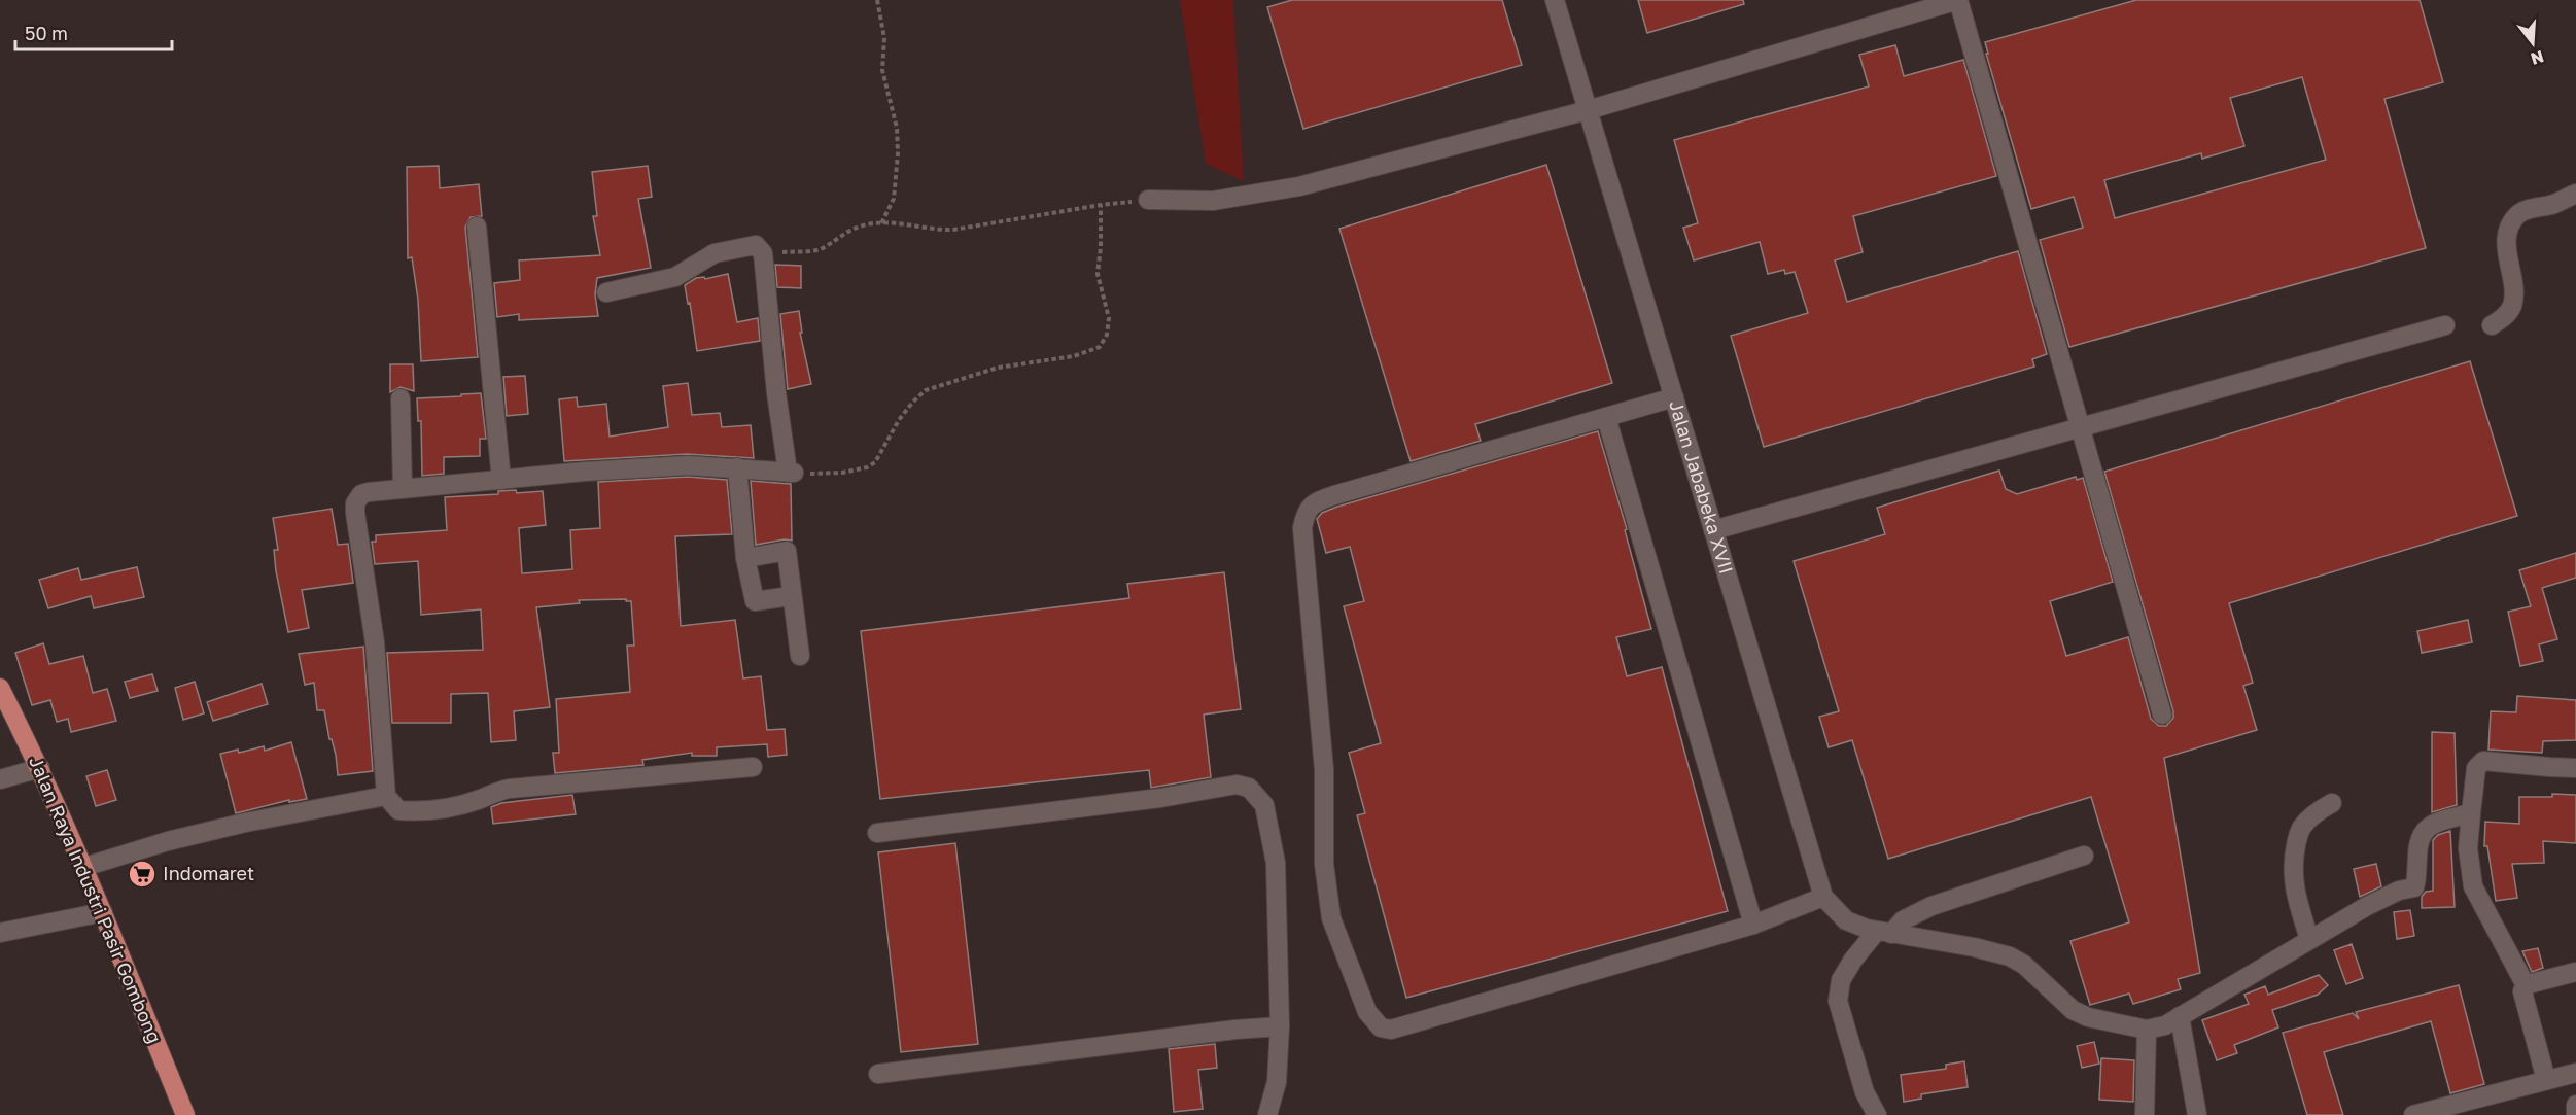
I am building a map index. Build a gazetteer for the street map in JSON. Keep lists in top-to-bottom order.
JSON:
{
  "streets": {
    "main road": ["Jalan Raya Industri Pasir Gombong"],
    "street": ["Jalan Jababeka XVII"]
  },
  "places": {
    "supermarket": ["Indomaret"]
  },
  "scale_bar": "50 m",
  "north": "bottom"
}
